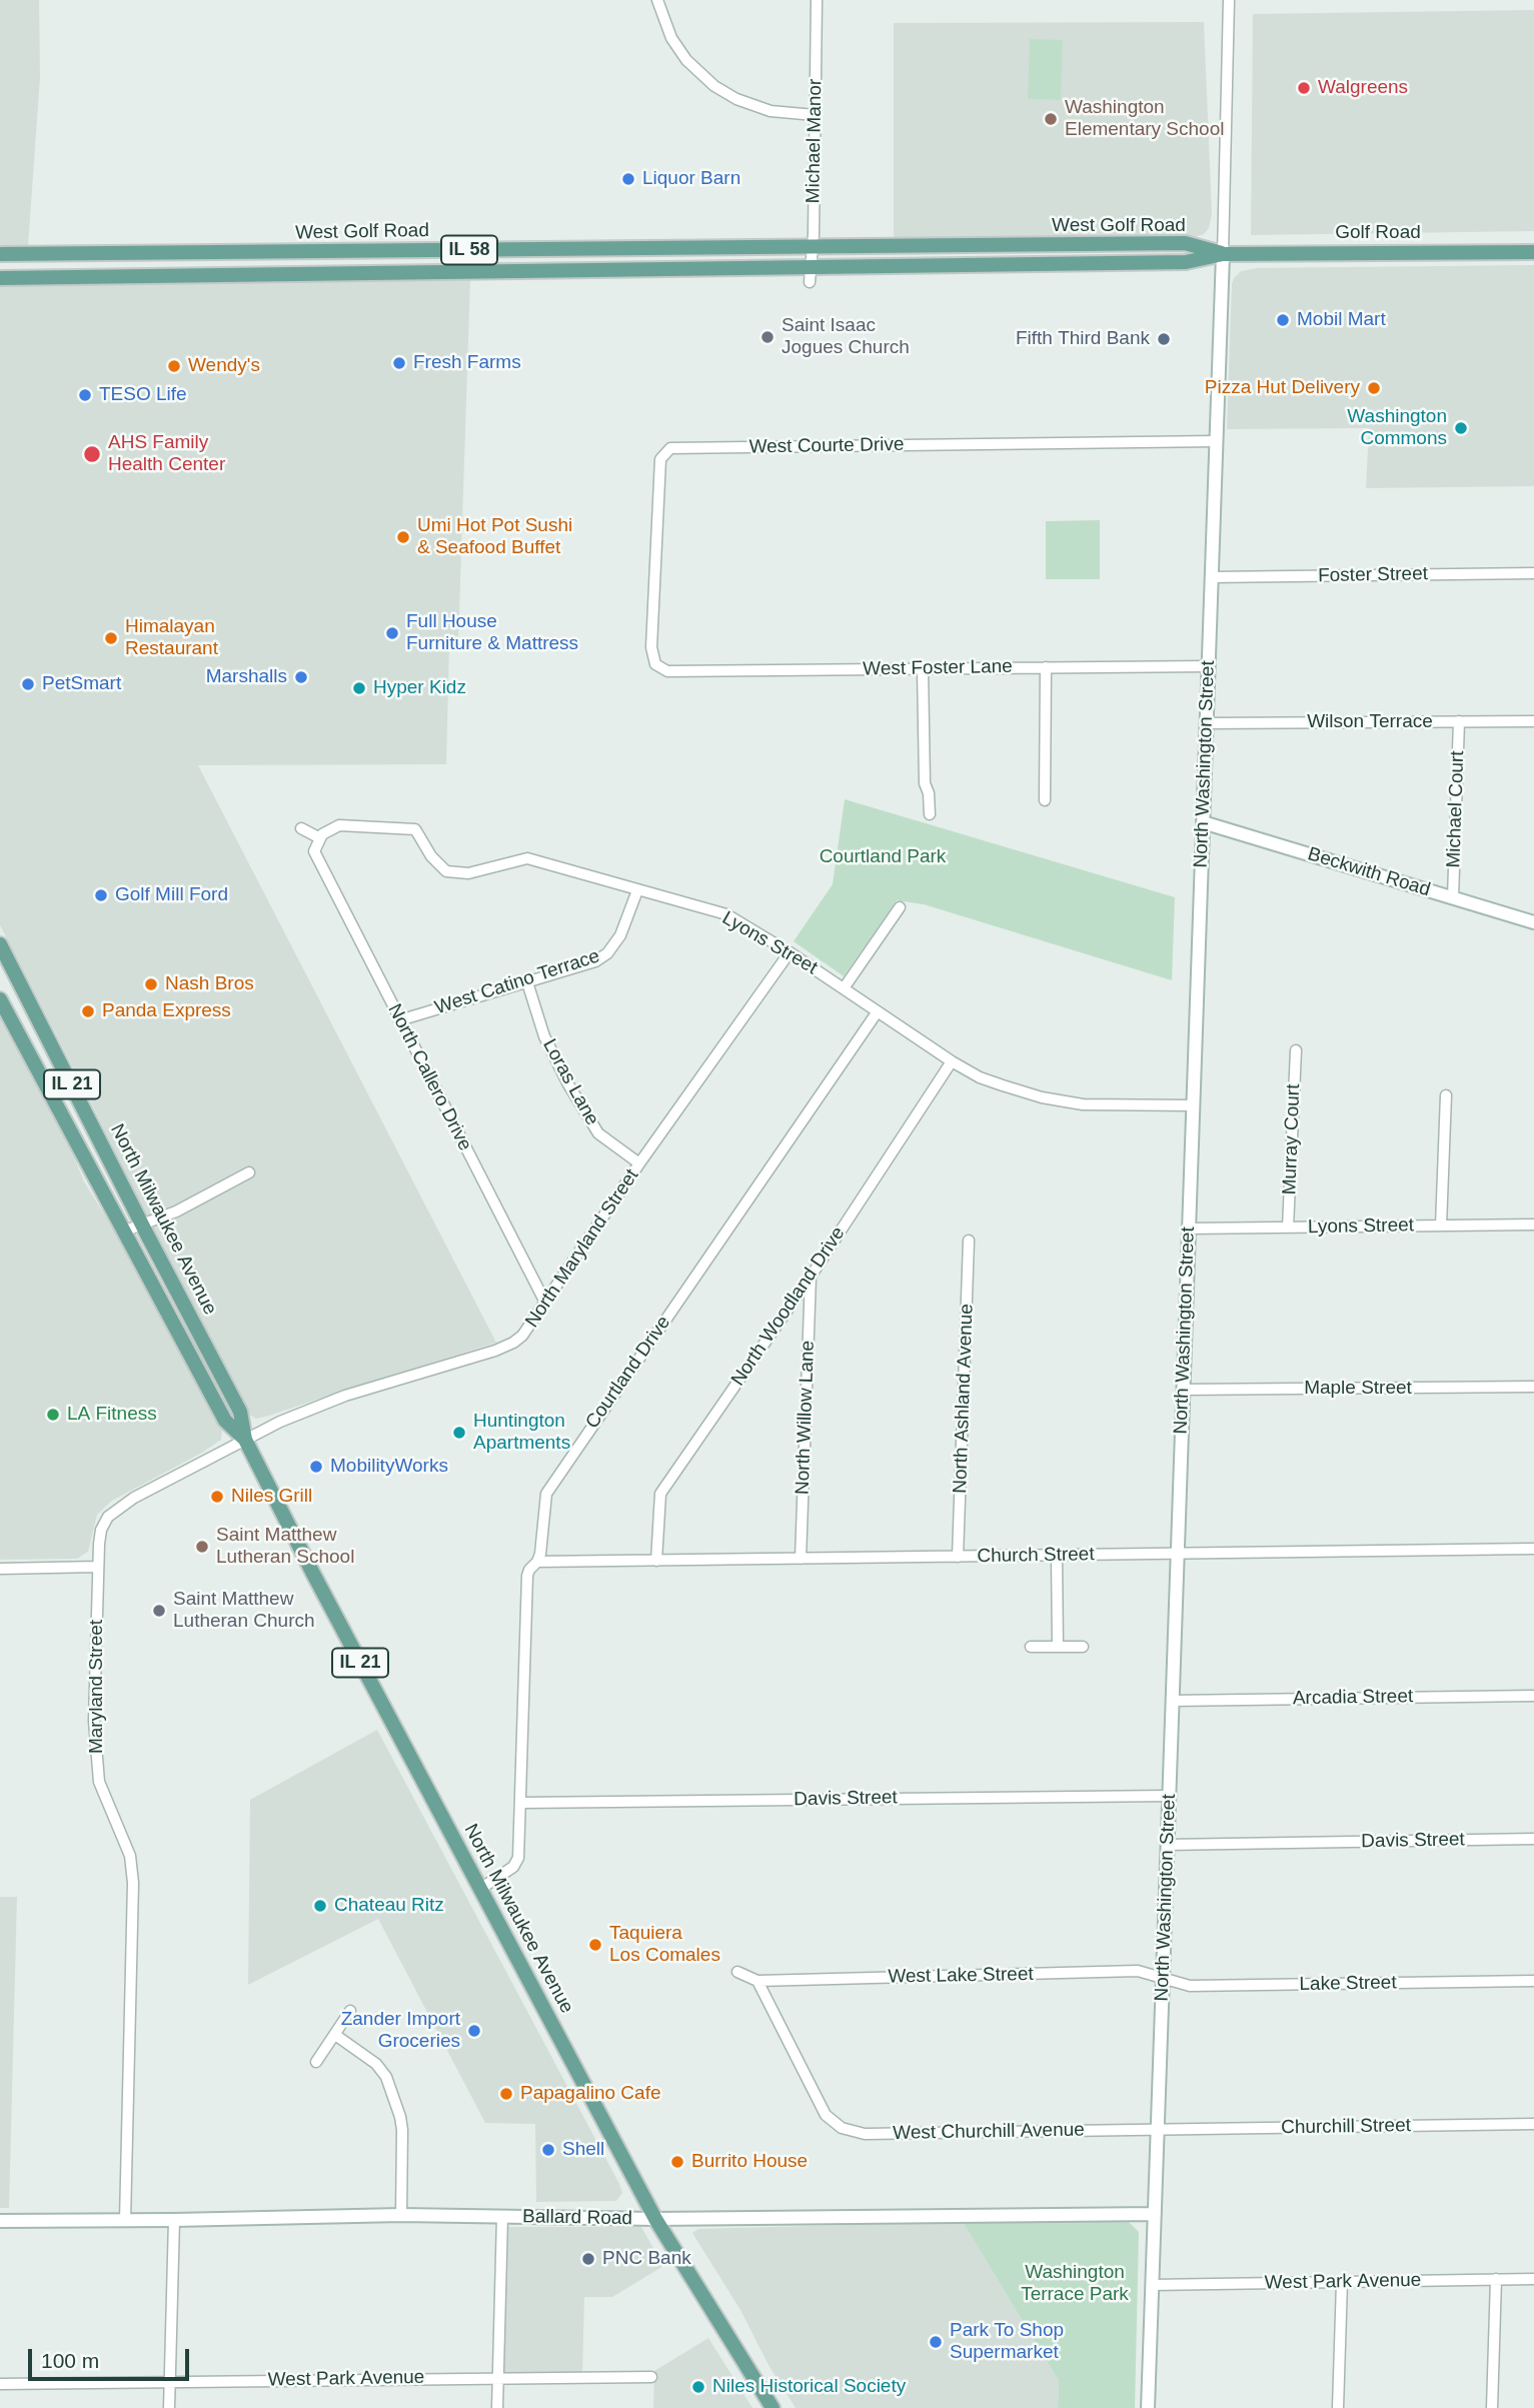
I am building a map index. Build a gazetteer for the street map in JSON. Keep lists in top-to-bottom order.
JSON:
{
  "streets": {
    "main road": [
      "West Golf Road",
      "Golf Road",
      "IL 58",
      "IL 21",
      "North Milwaukee Avenue"
    ],
    "street": [
      "Michael Manor",
      "West Courte Drive",
      "Foster Street",
      "West Foster Lane",
      "Wilson Terrace",
      "North Washington Street",
      "Michael Court",
      "Beckwith Road",
      "Lyons Street",
      "West Catino Terrace",
      "North Callero Drive",
      "Loras Lane",
      "Murray Court",
      "North Maryland Street",
      "North Woodland Drive",
      "Courtland Drive",
      "Maple Street",
      "North Ashland Avenue",
      "North Willow Lane",
      "Church Street",
      "Maryland Street",
      "Arcadia Street",
      "Davis Street",
      "West Lake Street",
      "Lake Street",
      "Churchill Street",
      "West Churchill Avenue",
      "Ballard Road",
      "West Park Avenue"
    ]
  },
  "crossings": [
    ["Michael Manor", "West Golf Road"],
    ["West Golf Road", "Golf Road"],
    ["West Golf Road", "North Washington Street"],
    ["Golf Road", "North Washington Street"],
    ["West Courte Drive", "West Foster Lane"],
    ["West Courte Drive", "North Washington Street"],
    ["Foster Street", "North Washington Street"],
    ["West Foster Lane", "North Washington Street"],
    ["Wilson Terrace", "North Washington Street"],
    ["Wilson Terrace", "Michael Court"],
    ["North Washington Street", "Beckwith Road"],
    ["North Washington Street", "Lyons Street"],
    ["North Washington Street", "Maple Street"],
    ["North Washington Street", "Church Street"],
    ["North Washington Street", "Arcadia Street"],
    ["North Washington Street", "Davis Street"],
    ["North Washington Street", "West Lake Street"],
    ["North Washington Street", "Lake Street"],
    ["North Washington Street", "Churchill Street"],
    ["North Washington Street", "West Churchill Avenue"],
    ["North Washington Street", "Ballard Road"],
    ["North Washington Street", "West Park Avenue"],
    ["Michael Court", "Beckwith Road"],
    ["Lyons Street", "West Catino Terrace"],
    ["Lyons Street", "North Callero Drive"],
    ["Lyons Street", "Murray Court"],
    ["Lyons Street", "North Maryland Street"],
    ["Lyons Street", "North Woodland Drive"],
    ["Lyons Street", "Courtland Drive"],
    ["West Catino Terrace", "North Callero Drive"],
    ["West Catino Terrace", "Loras Lane"],
    ["North Callero Drive", "North Maryland Street"],
    ["Loras Lane", "North Maryland Street"],
    ["North Milwaukee Avenue", "North Maryland Street"],
    ["North Milwaukee Avenue", "Courtland Drive"],
    ["North Milwaukee Avenue", "Maryland Street"],
    ["North Milwaukee Avenue", "Ballard Road"],
    ["North Maryland Street", "Maryland Street"],
    ["North Woodland Drive", "North Willow Lane"],
    ["North Woodland Drive", "Church Street"],
    ["Courtland Drive", "Church Street"],
    ["Courtland Drive", "Davis Street"],
    ["North Ashland Avenue", "Church Street"],
    ["North Willow Lane", "Church Street"],
    ["Maryland Street", "Ballard Road"],
    ["West Lake Street", "Lake Street"],
    ["West Lake Street", "West Churchill Avenue"],
    ["Churchill Street", "West Churchill Avenue"]
  ],
  "parks": ["Courtland Park", "Washington Terrace Park"],
  "places": [
    "Walgreens",
    "Washington Elementary School",
    "Liquor Barn",
    "Mobil Mart",
    "Saint Isaac Jogues Church",
    "Fifth Third Bank",
    "Fresh Farms",
    "Wendy's",
    "Pizza Hut Delivery",
    "TESO Life",
    "Washington Commons",
    "AHS Family Health Center",
    "Umi Hot Pot Sushi & Seafood Buffet",
    "Full House Furniture & Mattress",
    "Himalayan Restaurant",
    "Marshalls",
    "PetSmart",
    "Hyper Kidz",
    "Golf Mill Ford",
    "Nash Bros",
    "Panda Express",
    "LA Fitness",
    "Huntington Apartments",
    "MobilityWorks",
    "Niles Grill",
    "Saint Matthew Lutheran School",
    "Saint Matthew Lutheran Church",
    "Chateau Ritz",
    "Taquiera Los Comales",
    "Zander Import Groceries",
    "Papagalino Cafe",
    "Shell",
    "Burrito House",
    "PNC Bank",
    "Park To Shop Supermarket",
    "Niles Historical Society"
  ],
  "scale_bar": "100 m"
}
